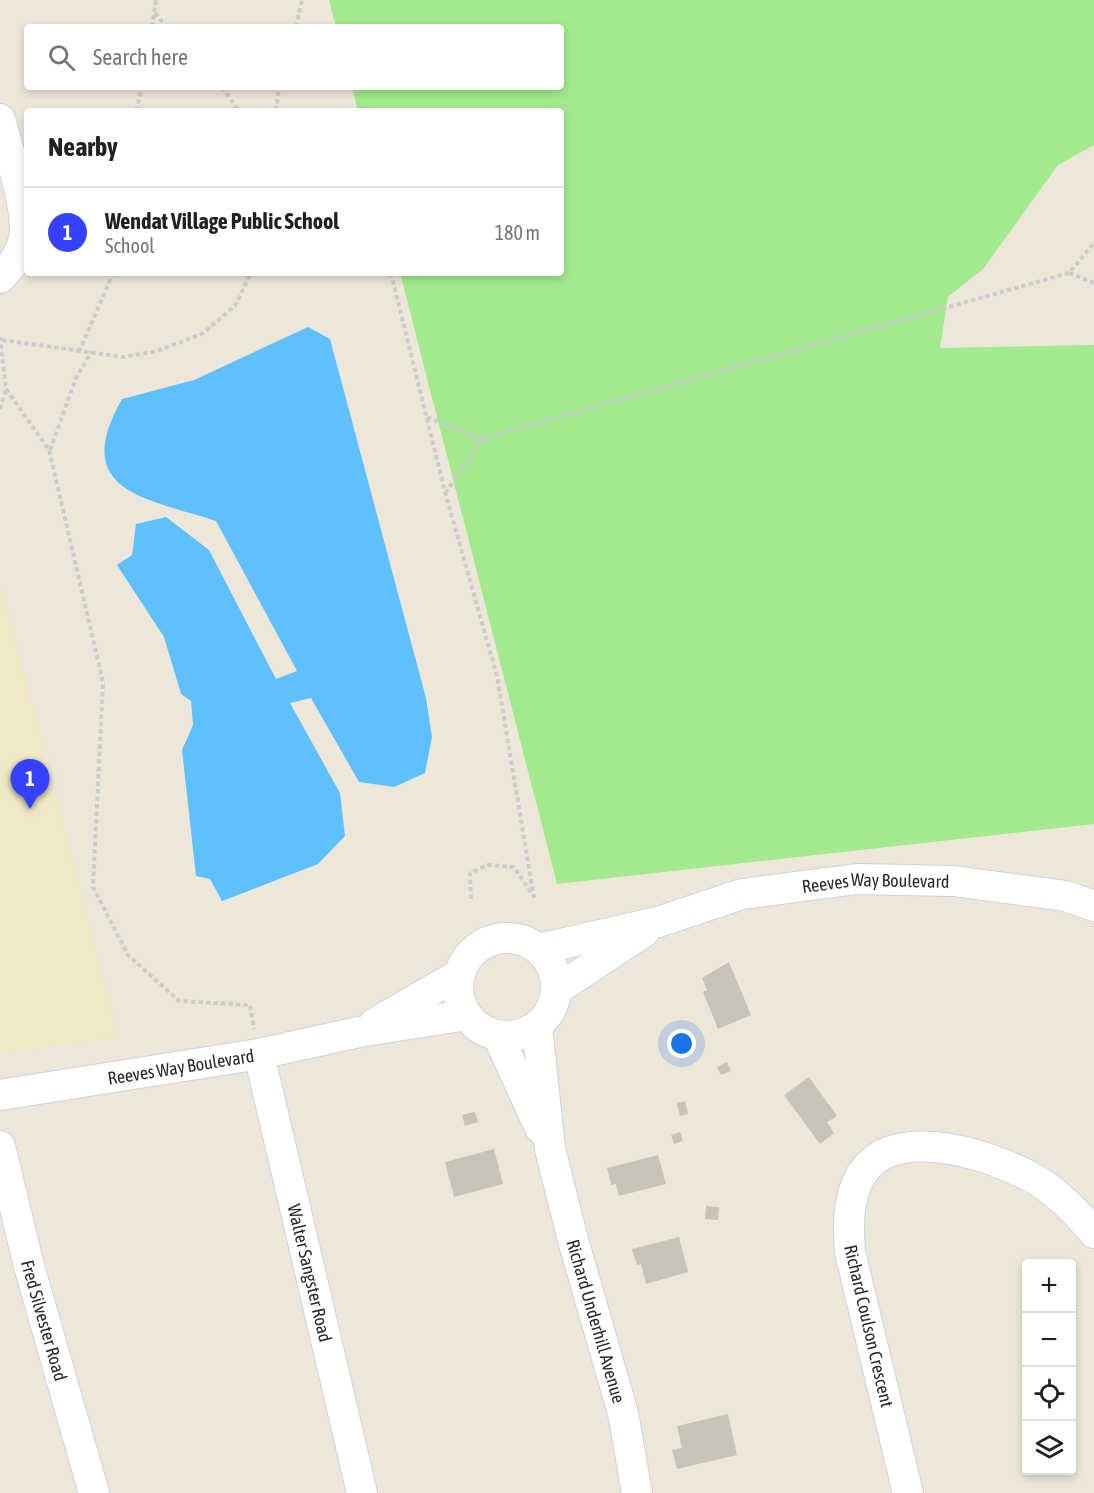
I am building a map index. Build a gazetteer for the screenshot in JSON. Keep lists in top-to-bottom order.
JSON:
{
  "streets": {
    "street": [
      "Reeves Way Boulevard",
      "Walter Sangster Road",
      "Fred Silvester Road",
      "Richard Underhill Avenue",
      "Richard Coulson Crescent"
    ]
  },
  "crossings": [
    ["Reeves Way Boulevard", "Walter Sangster Road"],
    ["Reeves Way Boulevard", "Richard Underhill Avenue"]
  ],
  "page": {
    "search": "Search here",
    "heading": "Nearby",
    "list": [
      {
        "mark": "1",
        "name": "Wendat Village Public School",
        "note": "School",
        "value": "180 m"
      }
    ],
    "pins": "1",
    "map_buttons": ["+", "−"]
  }
}
